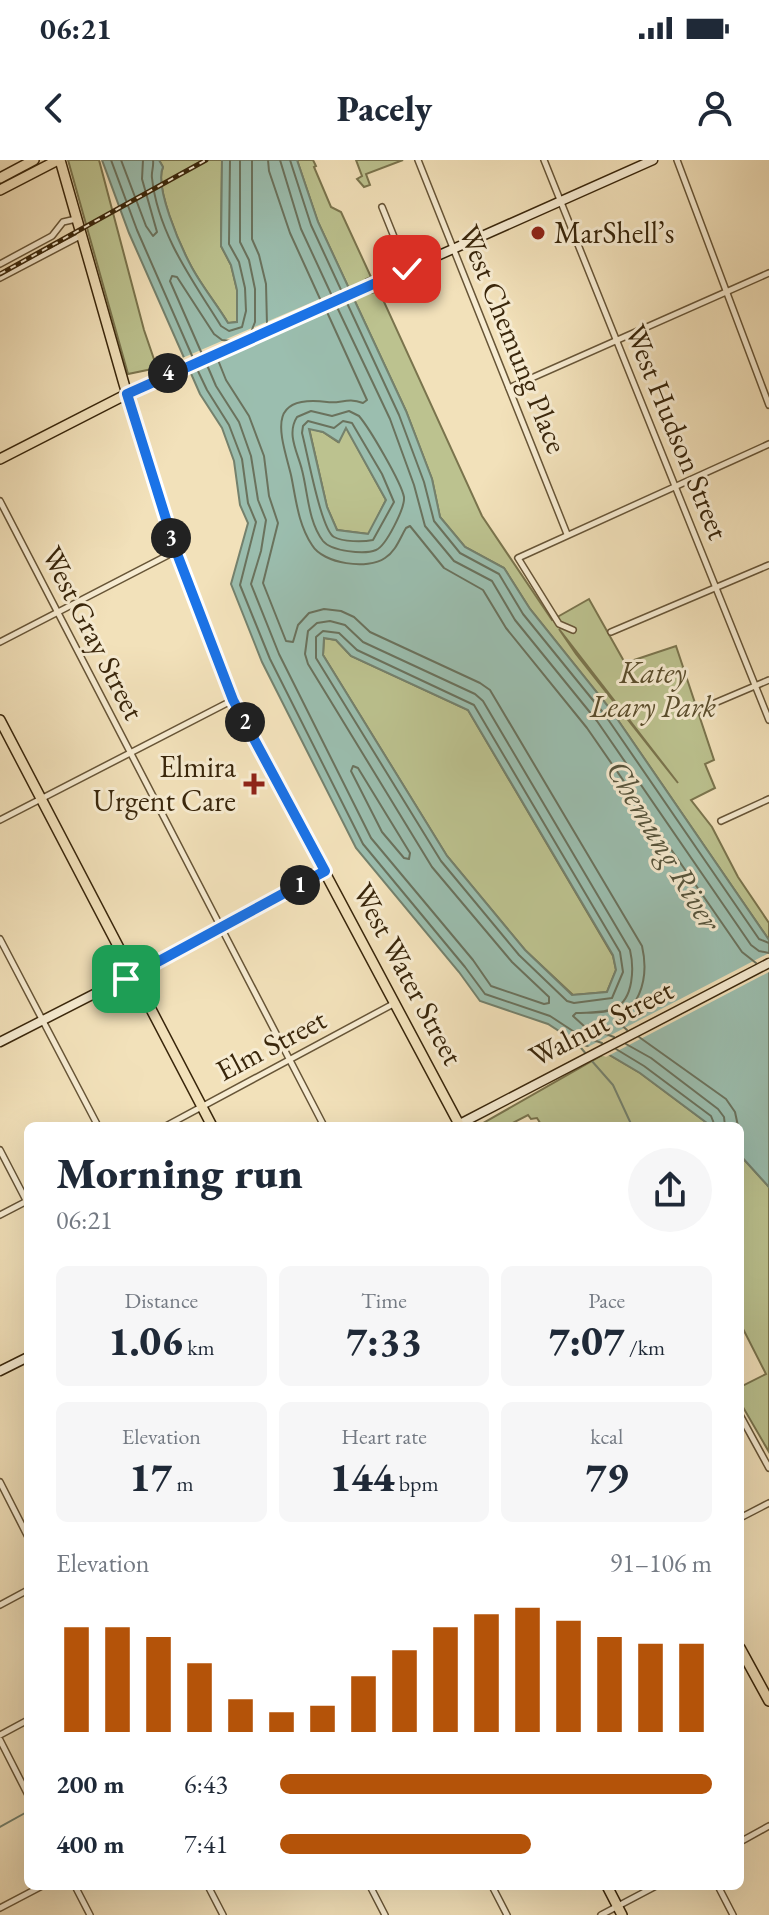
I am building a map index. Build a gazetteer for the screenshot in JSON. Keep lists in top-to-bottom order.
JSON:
{
  "streets": {
    "main road": ["West Water Street"],
    "street": [
      "West Chemung Place",
      "West Hudson Street",
      "West Gray Street",
      "Walnut Street",
      "Elm Street"
    ]
  },
  "crossings": [
    ["West Gray Street", "Elm Street"],
    ["West Water Street", "Elm Street"]
  ],
  "water": ["Chemung River"],
  "parks": ["Katey Leary Park"],
  "places": {
    "other": ["MarShell’s"],
    "health": ["Elmira Urgent Care"]
  },
  "page": {
    "status": "06:21",
    "header": "Pacely",
    "pins": [
      "4",
      "3",
      "2",
      "1"
    ],
    "heading": ["Morning run", "06:21"],
    "stats": [
      ["Distance", "1.06 km"],
      ["Time", "7:33"],
      ["Pace", "7:07 /km"],
      ["Elevation", "17 m"],
      ["Heart rate", "144 bpm"],
      ["kcal", "79"]
    ],
    "chart": ["Elevation", "91–106 m"],
    "list": [
      {
        "name": "200 m",
        "note": "6:43"
      },
      {
        "name": "400 m",
        "note": "7:41"
      }
    ]
  }
}
